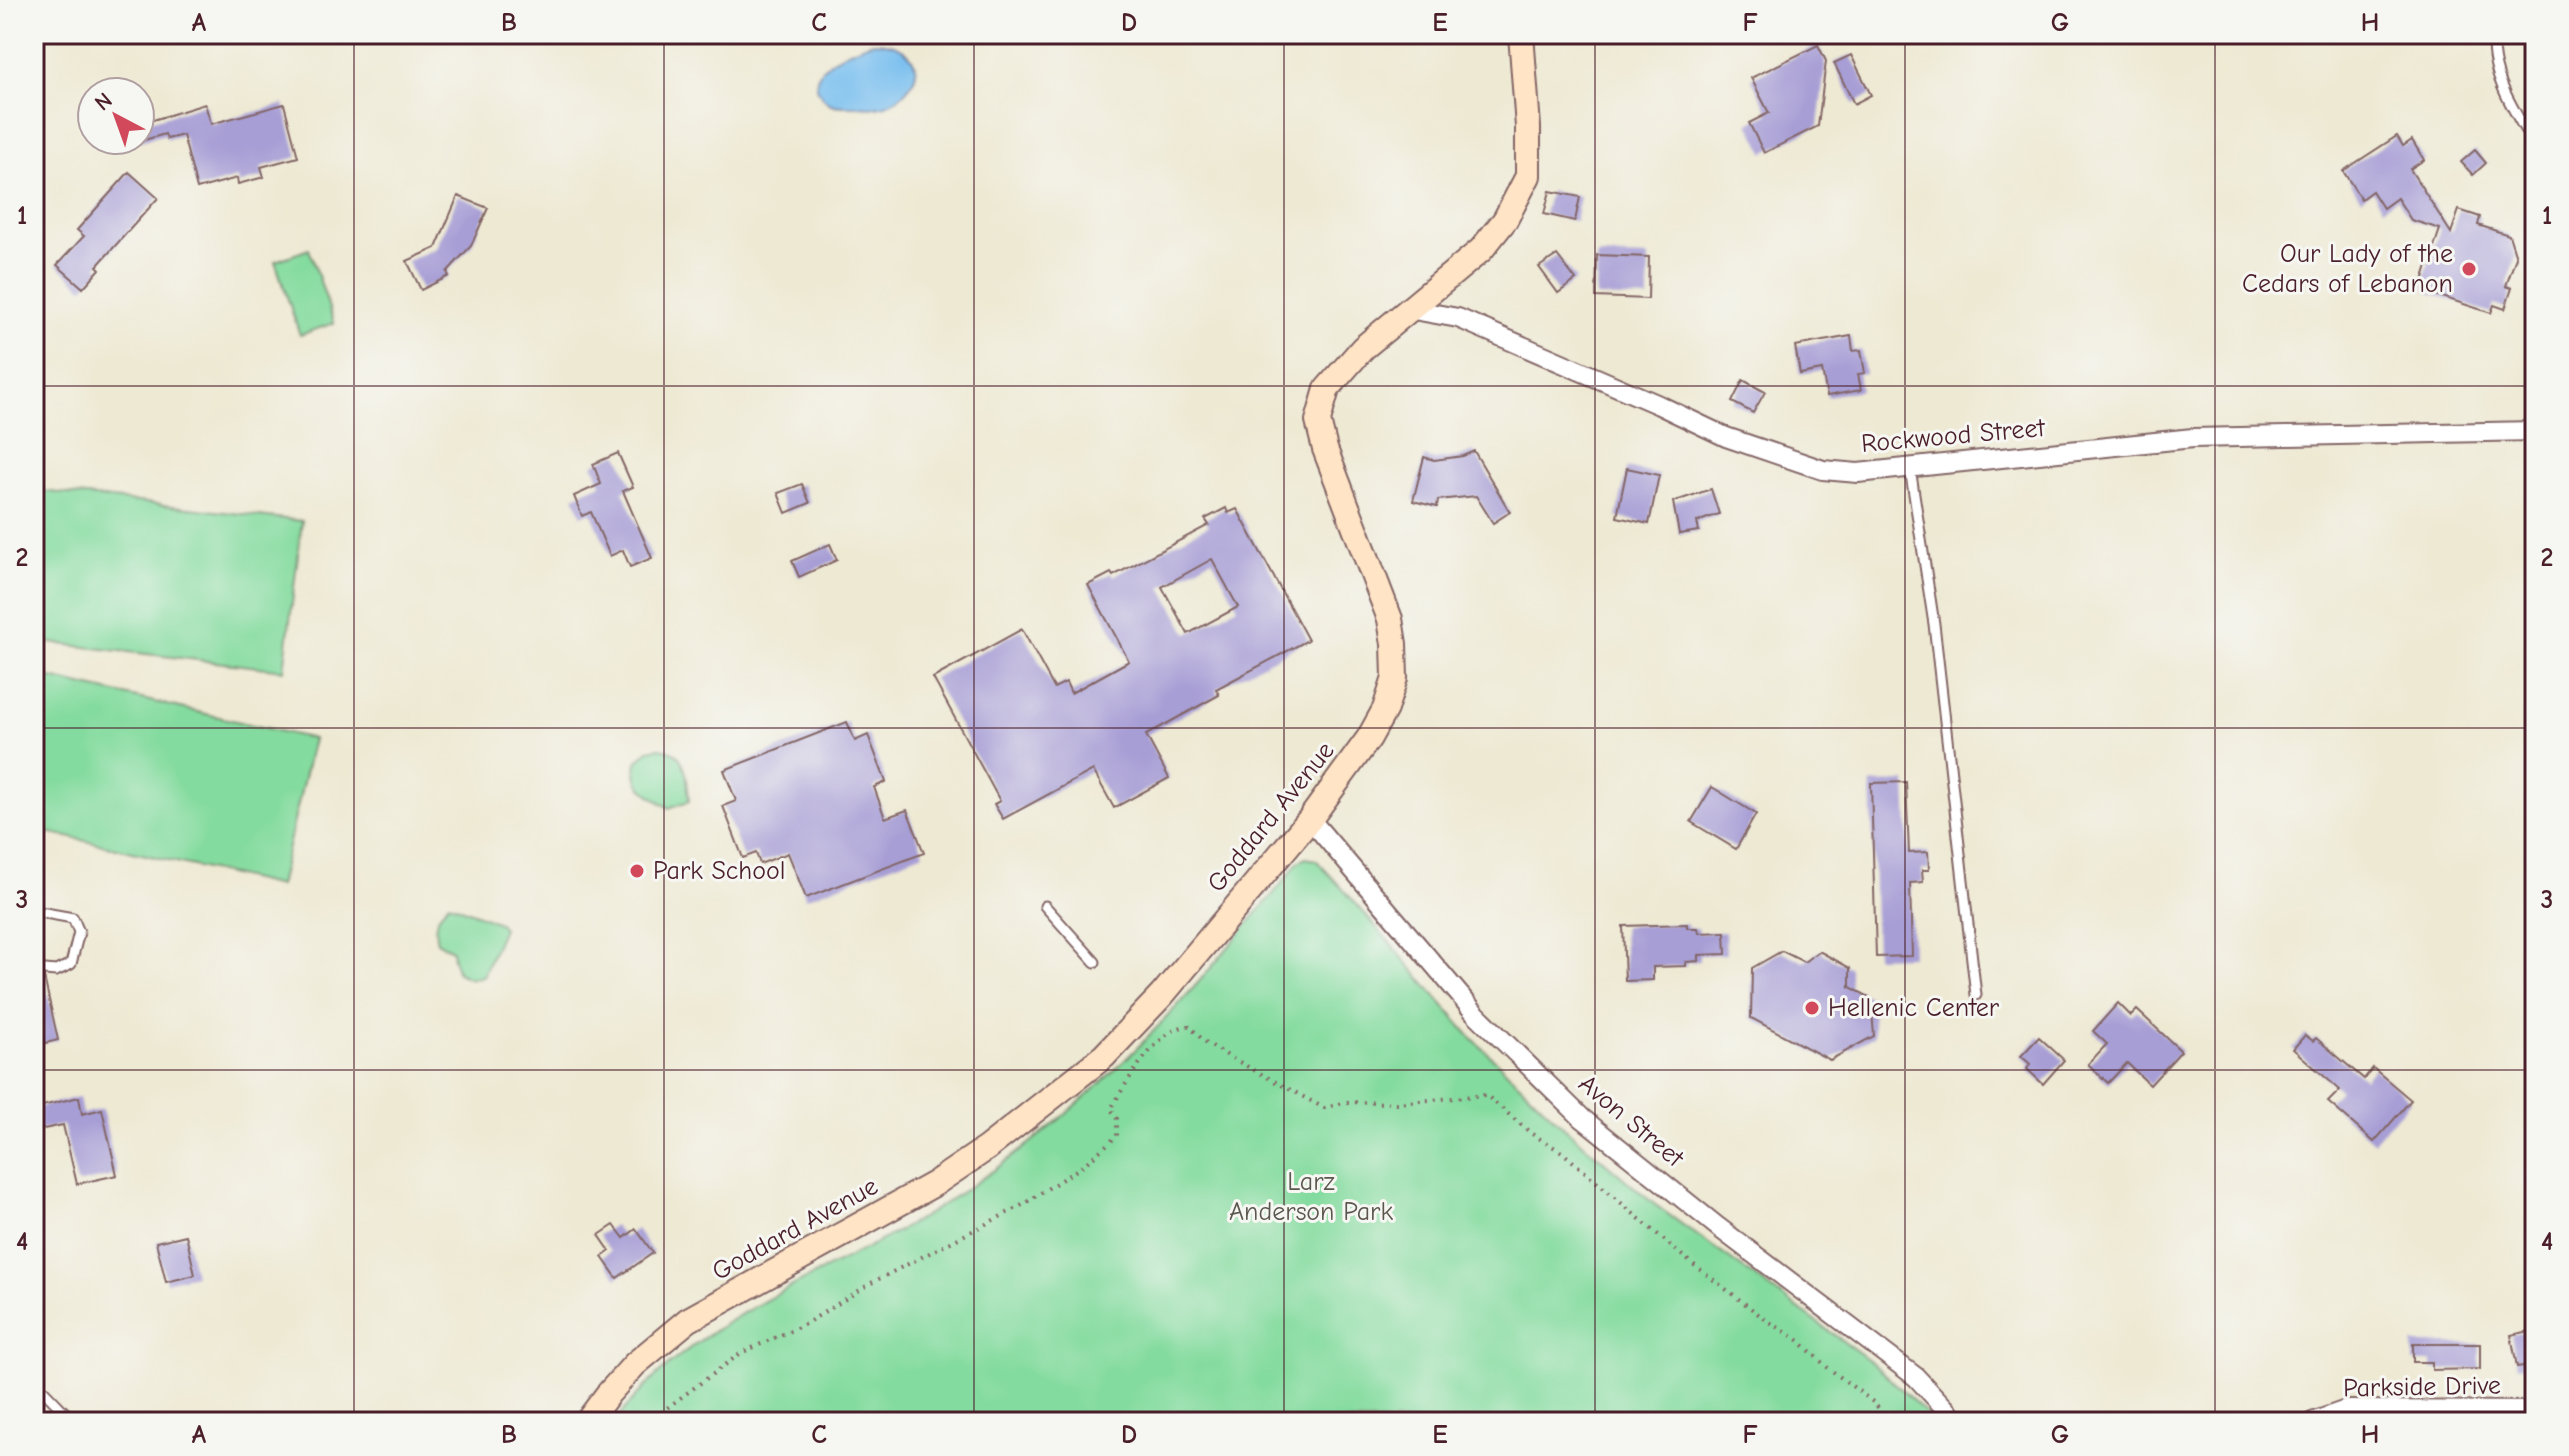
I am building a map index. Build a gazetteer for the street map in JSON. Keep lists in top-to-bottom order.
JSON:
{
  "streets": {
    "main road": ["Goddard Avenue"],
    "street": ["Rockwood Street", "Avon Street", "Parkside Drive"]
  },
  "crossings": [
    ["Rockwood Street", "Goddard Avenue"],
    ["Goddard Avenue", "Avon Street"]
  ],
  "parks": ["Larz Anderson Park"],
  "places": ["Our Lady of the Cedars of Lebanon", "Park School", "Hellenic Center"],
  "north": "top left",
  "grid": {
    "columns": [
      "A",
      "B",
      "C",
      "D",
      "E",
      "F",
      "G",
      "H"
    ],
    "rows": [
      "1",
      "2",
      "3",
      "4"
    ]
  }
}
